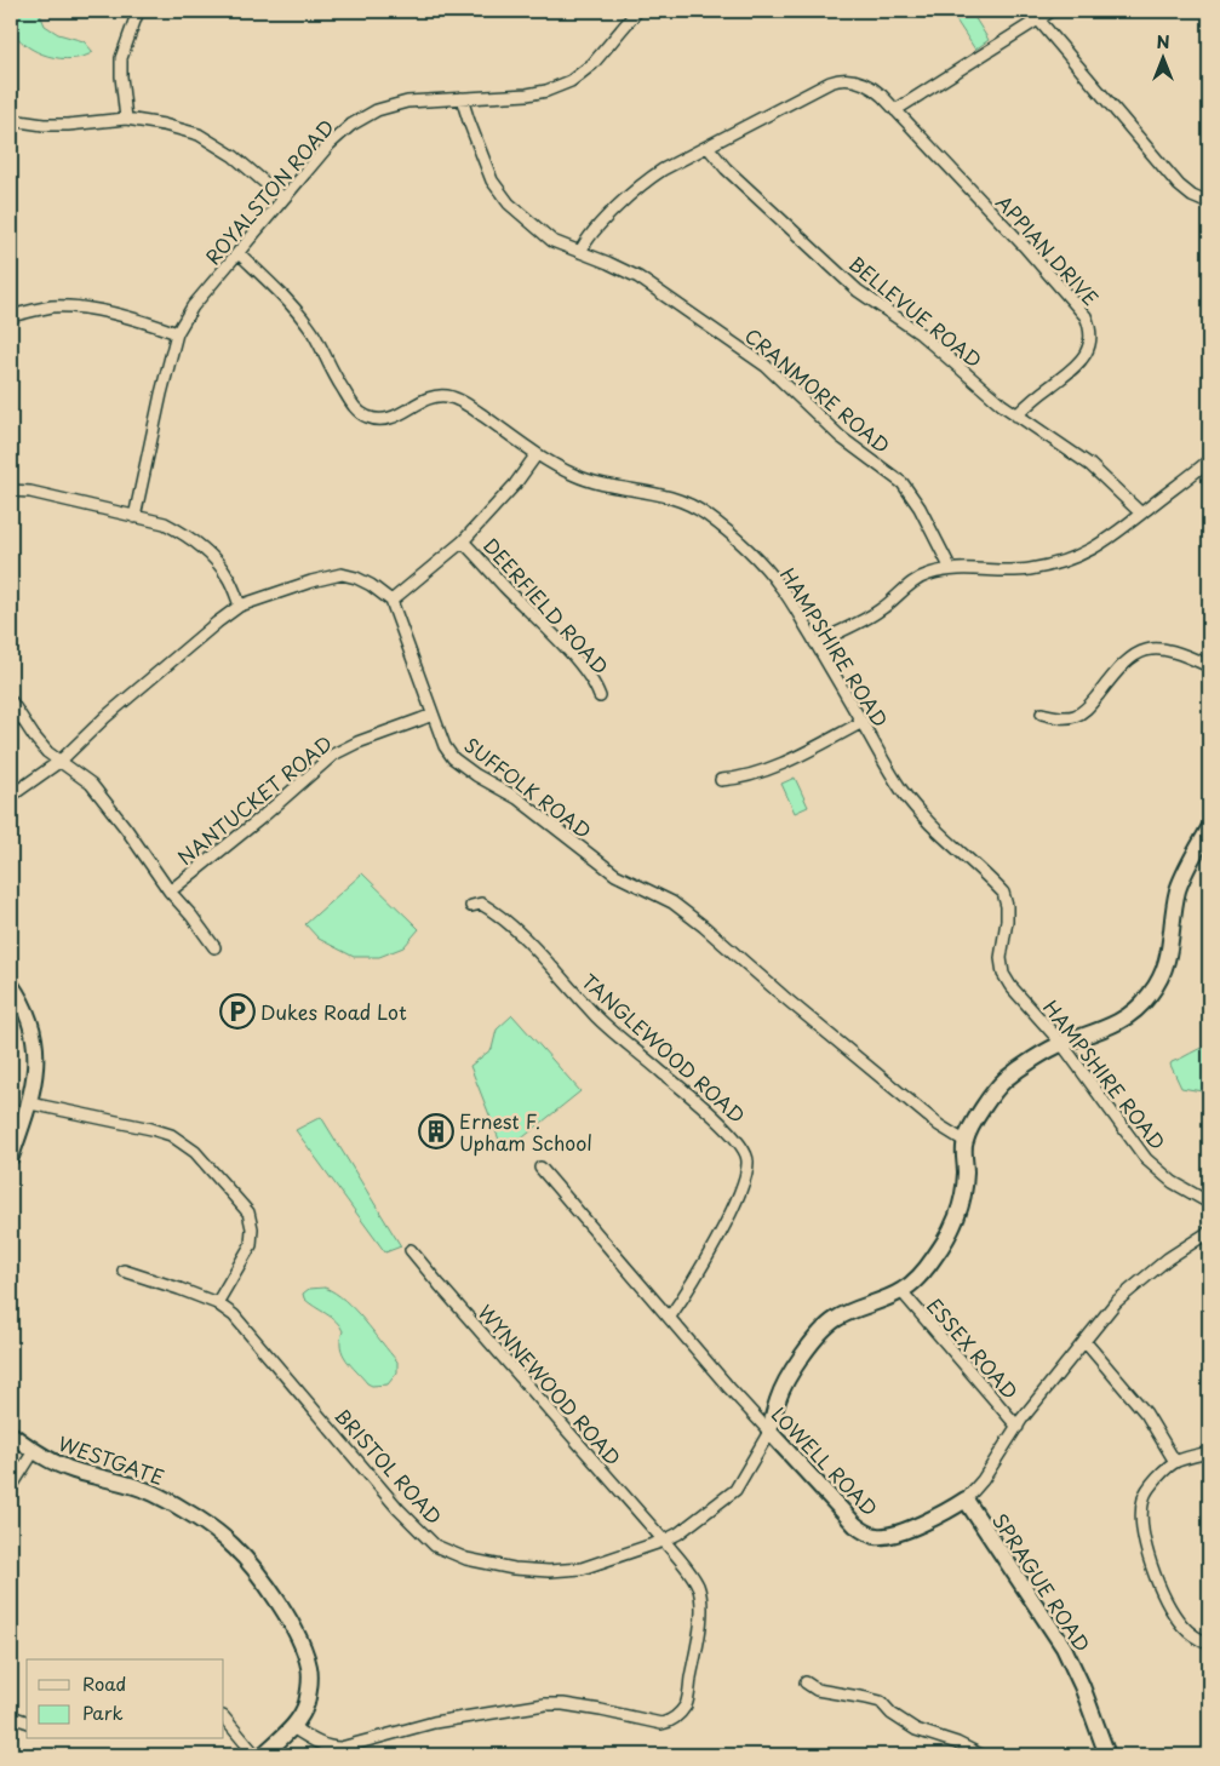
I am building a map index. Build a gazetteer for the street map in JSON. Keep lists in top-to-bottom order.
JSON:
{
  "streets": {
    "street": [
      "ROYALSTON ROAD",
      "APPIAN DRIVE",
      "BELLEVUE ROAD",
      "CRANMORE ROAD",
      "DEERFIELD ROAD",
      "HAMPSHIRE ROAD",
      "SUFFOLK ROAD",
      "NANTUCKET ROAD",
      "TANGLEWOOD ROAD",
      "ESSEX ROAD",
      "WYNNEWOOD ROAD",
      "WESTGATE",
      "LOWELL ROAD",
      "BRISTOL ROAD",
      "SPRAGUE ROAD"
    ]
  },
  "crossings": [
    ["ROYALSTON ROAD", "CRANMORE ROAD"],
    ["ROYALSTON ROAD", "HAMPSHIRE ROAD"],
    ["APPIAN DRIVE", "BELLEVUE ROAD"],
    ["APPIAN DRIVE", "CRANMORE ROAD"],
    ["SUFFOLK ROAD", "NANTUCKET ROAD"],
    ["SUFFOLK ROAD", "BRISTOL ROAD"],
    ["TANGLEWOOD ROAD", "LOWELL ROAD"],
    ["ESSEX ROAD", "LOWELL ROAD"],
    ["ESSEX ROAD", "BRISTOL ROAD"],
    ["WYNNEWOOD ROAD", "WESTGATE"],
    ["WYNNEWOOD ROAD", "BRISTOL ROAD"],
    ["LOWELL ROAD", "BRISTOL ROAD"],
    ["LOWELL ROAD", "SPRAGUE ROAD"]
  ],
  "places": {
    "parking": ["Dukes Road Lot"],
    "building": ["Ernest F. Upham School"]
  },
  "legend": ["Road", "Park"],
  "north": "top"
}
